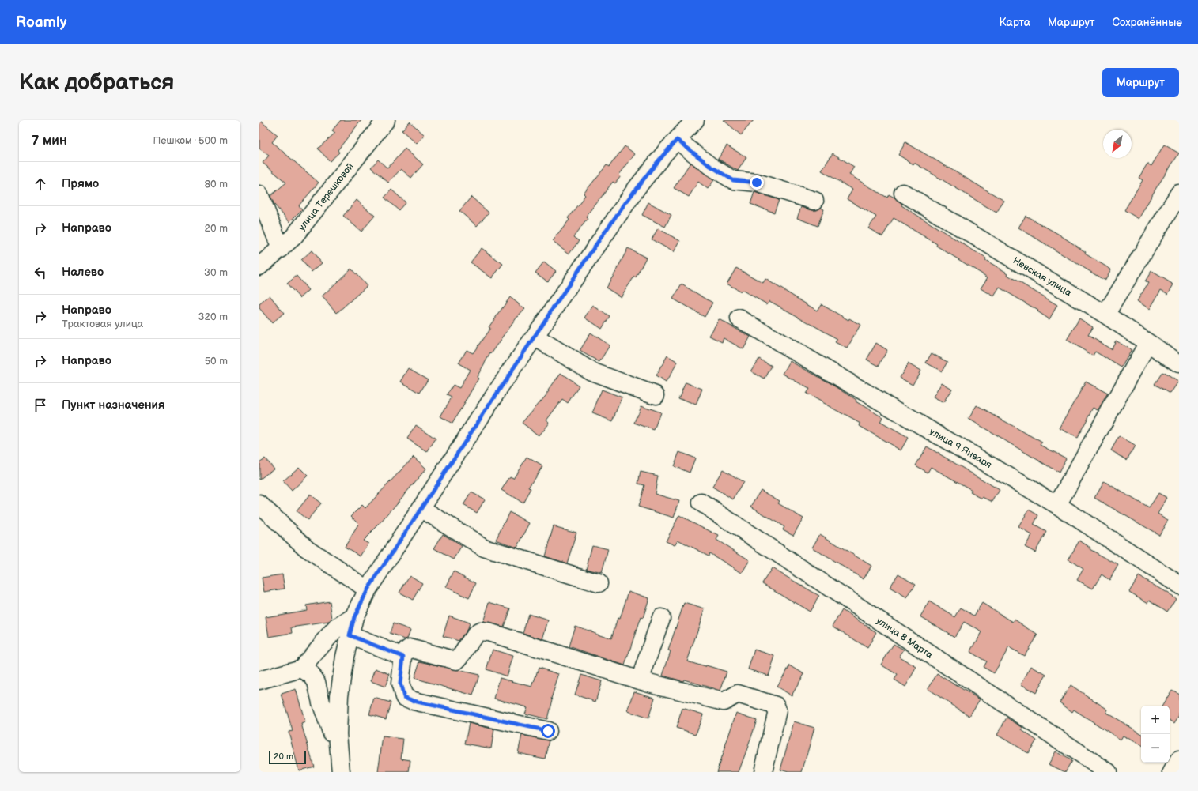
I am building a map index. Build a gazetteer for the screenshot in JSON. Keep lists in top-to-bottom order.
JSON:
{
  "streets": {
    "street": [
      "улица Терешковой",
      "Невская улица",
      "улица 9 Января",
      "улица 8 Марта"
    ]
  },
  "scale_bar": "20 m",
  "north": "bottom left",
  "page": {
    "header": "Roamly",
    "nav": ["Карта", "Маршрут", "Сохранённые"],
    "buttons": "Маршрут",
    "title": "Как добраться",
    "heading": ["7 мин", "Пешком · 500 m"],
    "list": [
      ["Прямо", "80 m"],
      ["Направо", "20 m"],
      ["Налево", "30 m"],
      ["Направо", "Трактовая улица", "320 m"],
      ["Направо", "50 m"],
      "Пункт назначения"
    ],
    "map_buttons": ["+", "−"],
    "scale": "20 m"
  }
}
